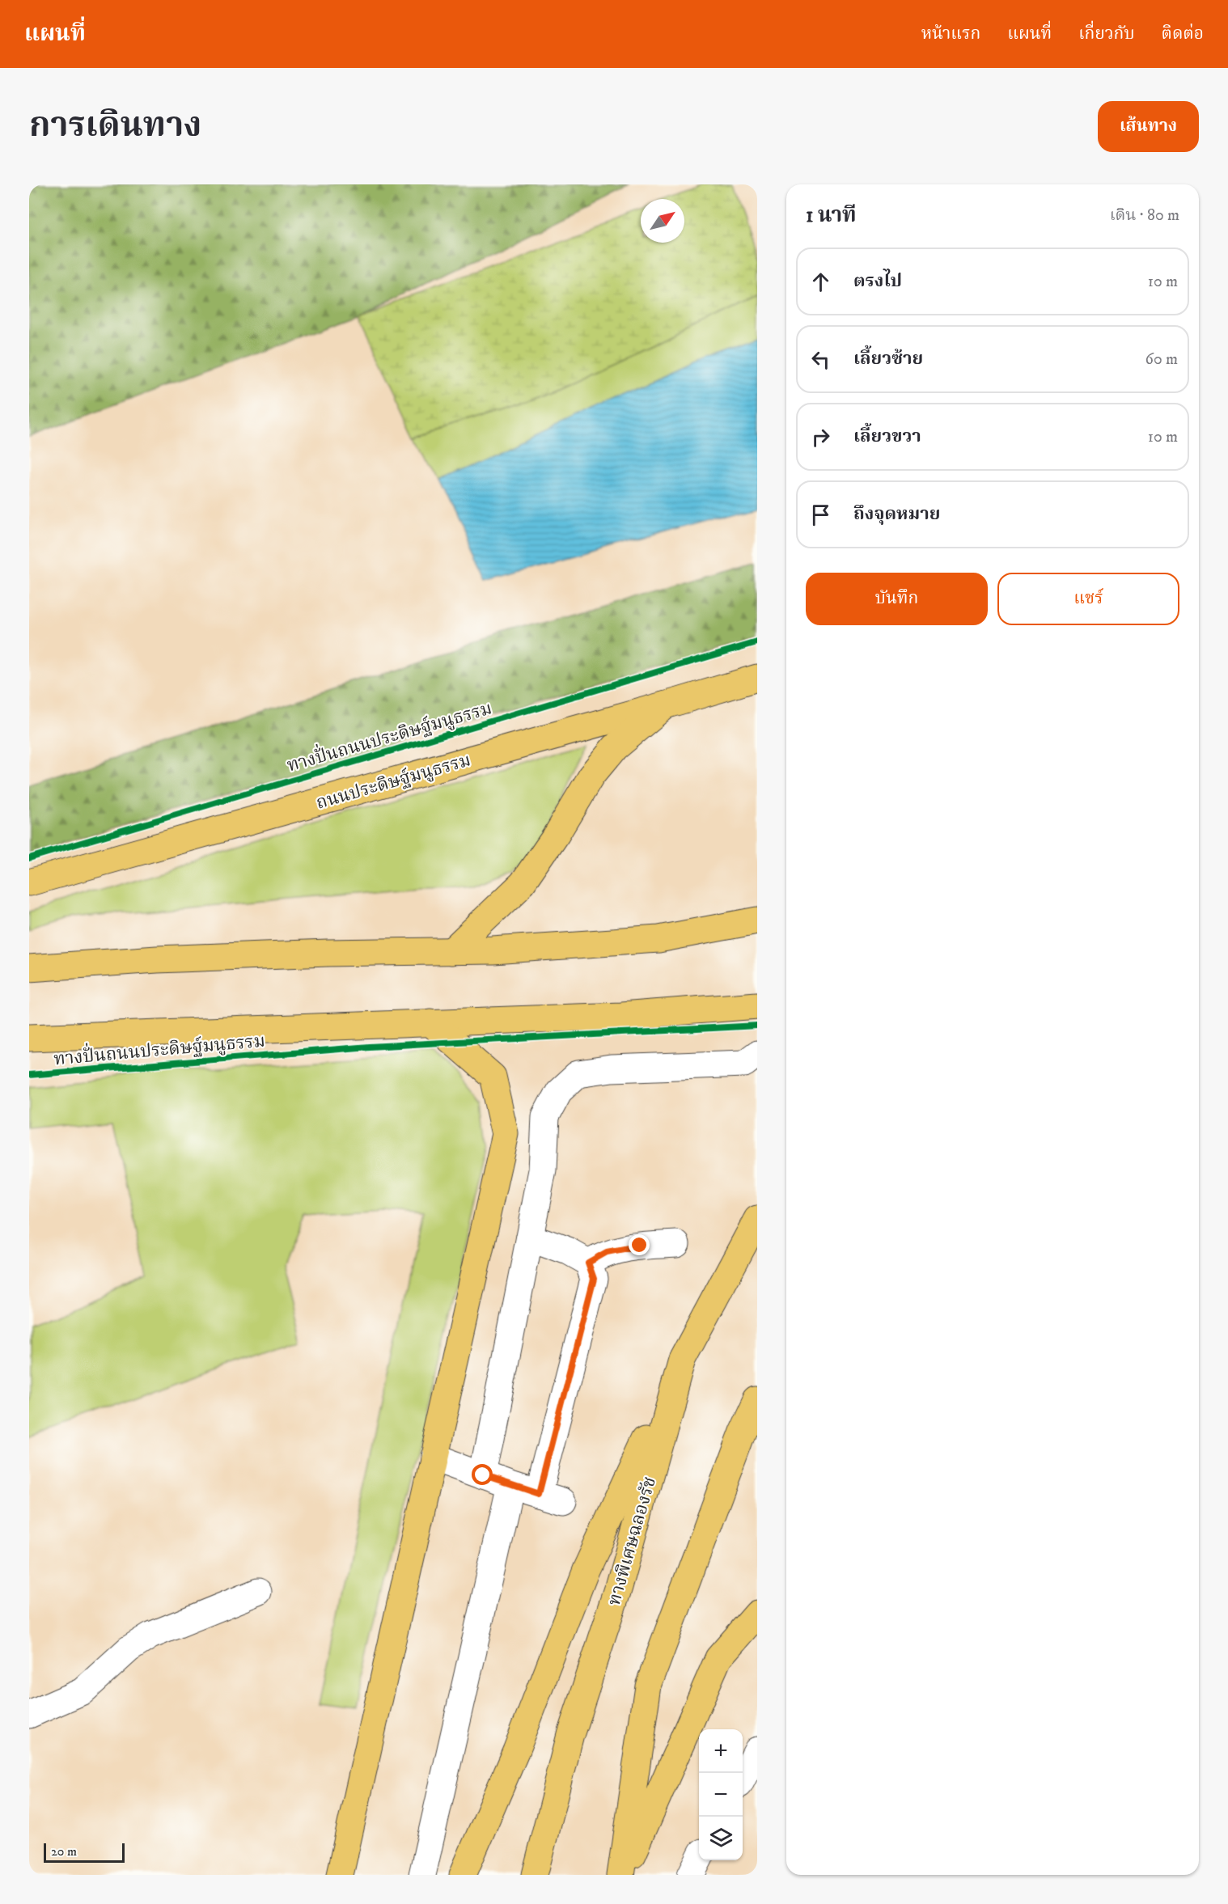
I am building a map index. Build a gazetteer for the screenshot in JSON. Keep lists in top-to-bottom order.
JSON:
{
  "streets": {
    "main road": ["ถนนประดิษฐ์มนูธรรม", "ทางพิเศษฉลองรัช"],
    "cycle path": ["ทางปั่นถนนประดิษฐ์มนูธรรม"]
  },
  "scale_bar": "20 m",
  "north": "top right",
  "page": {
    "header": "แผนที่",
    "nav": [
      "หน้าแรก",
      "แผนที่",
      "เกี่ยวกับ",
      "ติดต่อ"
    ],
    "title": "การเดินทาง",
    "buttons": [
      "เส้นทาง",
      ["บันทึก", "แชร์"]
    ],
    "heading": ["1 นาที", "เดิน · 80 m"],
    "list": [
      ["ตรงไป", "10 m"],
      ["เลี้ยวซ้าย", "60 m"],
      ["เลี้ยวขวา", "10 m"],
      "ถึงจุดหมาย"
    ],
    "map_buttons": ["+", "−"],
    "scale": "20 m"
  }
}
